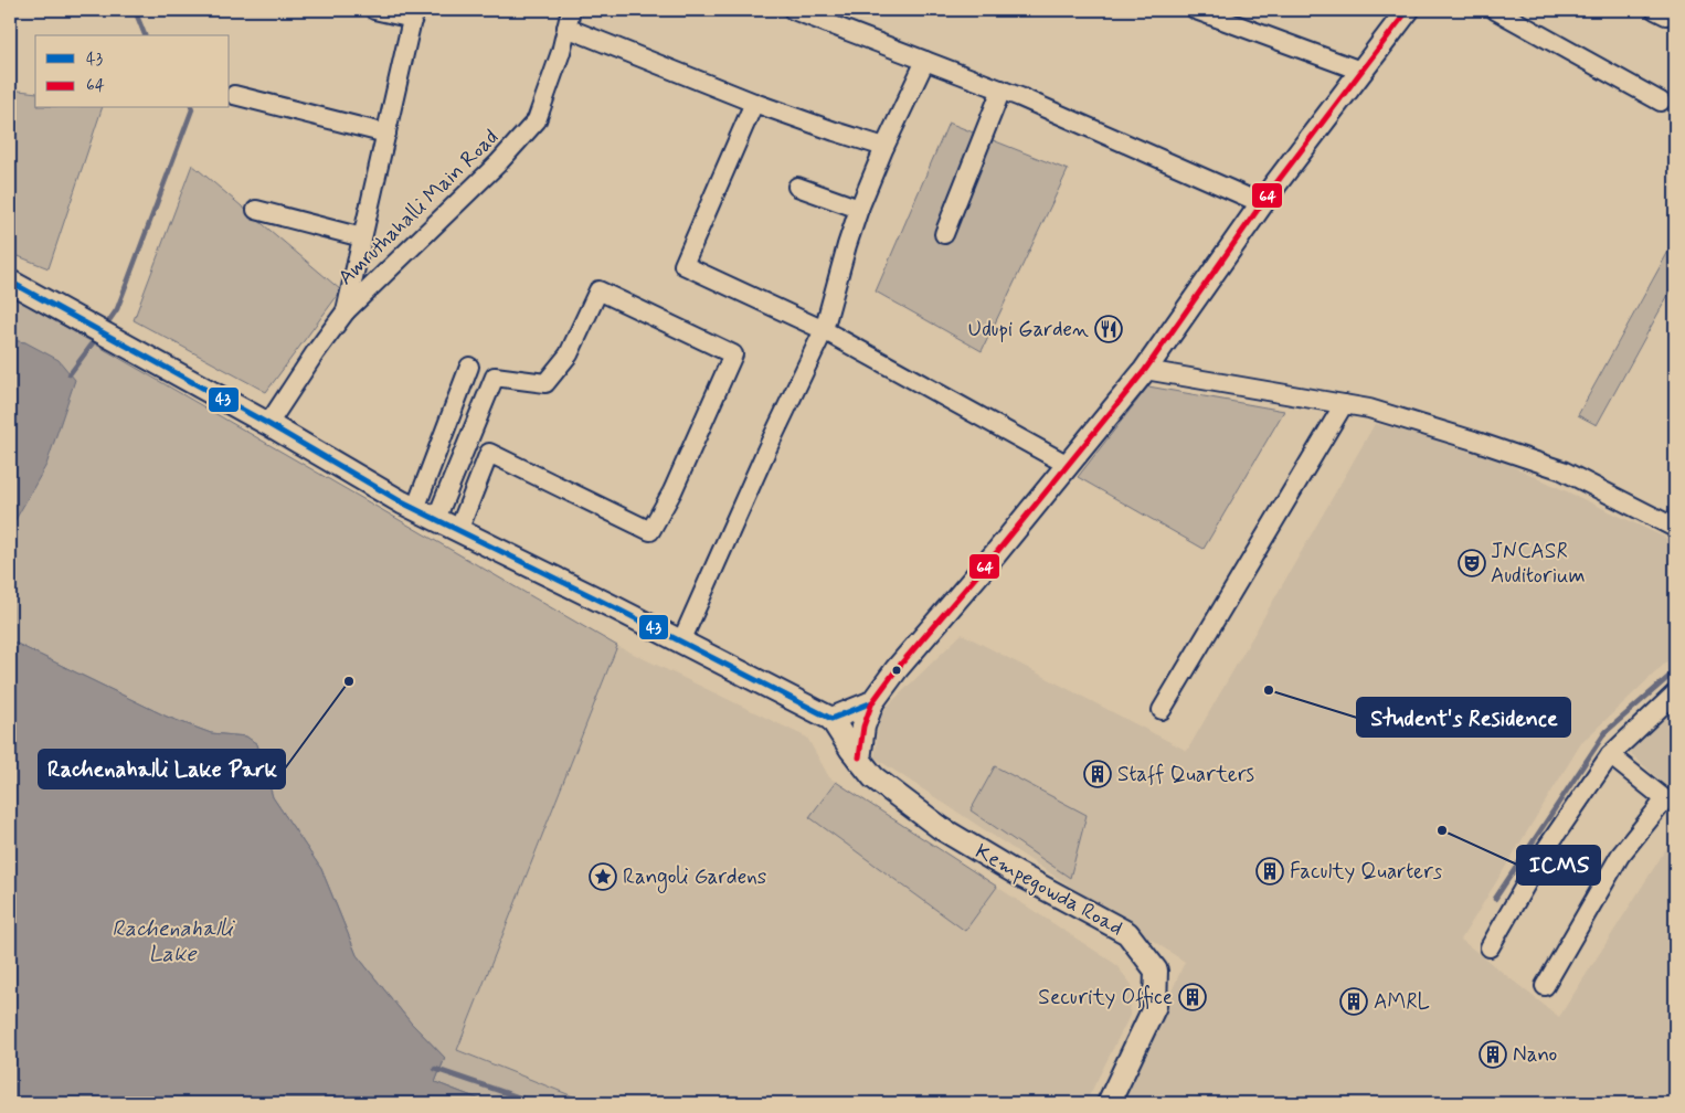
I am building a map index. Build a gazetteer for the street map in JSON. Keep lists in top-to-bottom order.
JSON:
{
  "streets": {
    "street": ["Amruthahalli Main Road", "Kempegowda Road"]
  },
  "crossings": [
    ["Amruthahalli Main Road", "Kempegowda Road"]
  ],
  "water": ["Rachenahalli Lake"],
  "places": {
    "restaurant": ["Udupi Garden"],
    "theatre": ["JNCASR Auditorium"],
    "other": ["Rachenahalli Lake Park", "Student's Residence", "ICMS"],
    "building": [
      "Staff Quarters",
      "Faculty Quarters",
      "Security Office",
      "AMRL",
      "Nano"
    ],
    "place": ["Rangoli Gardens"]
  },
  "lines": ["transit line 64", "transit line 43"],
  "legend": ["43", "64"]
}
